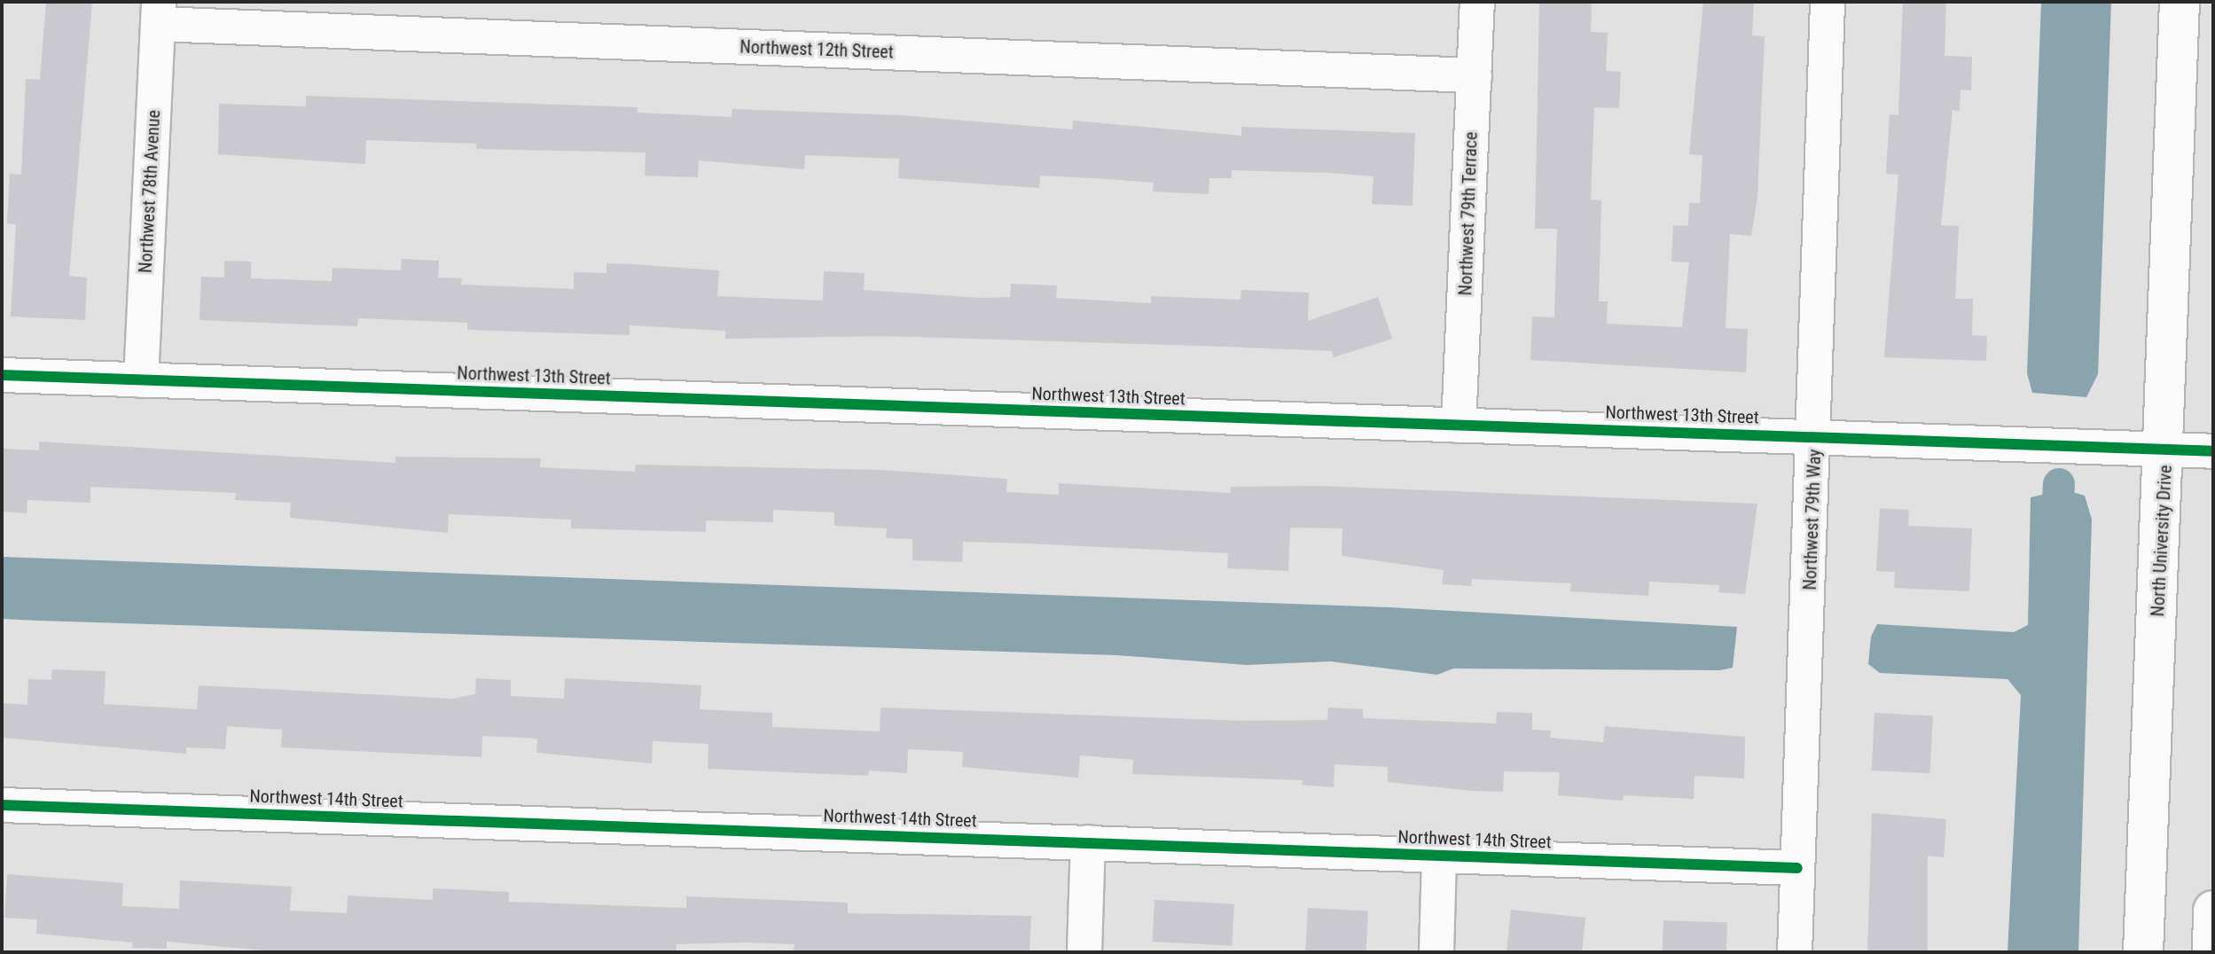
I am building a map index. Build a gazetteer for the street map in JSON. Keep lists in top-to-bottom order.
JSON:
{
  "streets": {
    "main road": ["North University Drive"],
    "street": [
      "Northwest 12th Street",
      "Northwest 78th Avenue",
      "Northwest 79th Terrace",
      "Northwest 13th Street",
      "Northwest 79th Way",
      "Northwest 14th Street"
    ]
  },
  "crossings": [
    ["Northwest 12th Street", "Northwest 78th Avenue"],
    ["Northwest 12th Street", "Northwest 79th Terrace"],
    ["Northwest 78th Avenue", "Northwest 13th Street"],
    ["Northwest 79th Terrace", "Northwest 13th Street"],
    ["Northwest 13th Street", "Northwest 79th Way"],
    ["Northwest 13th Street", "North University Drive"],
    ["Northwest 79th Way", "Northwest 14th Street"]
  ]
}
